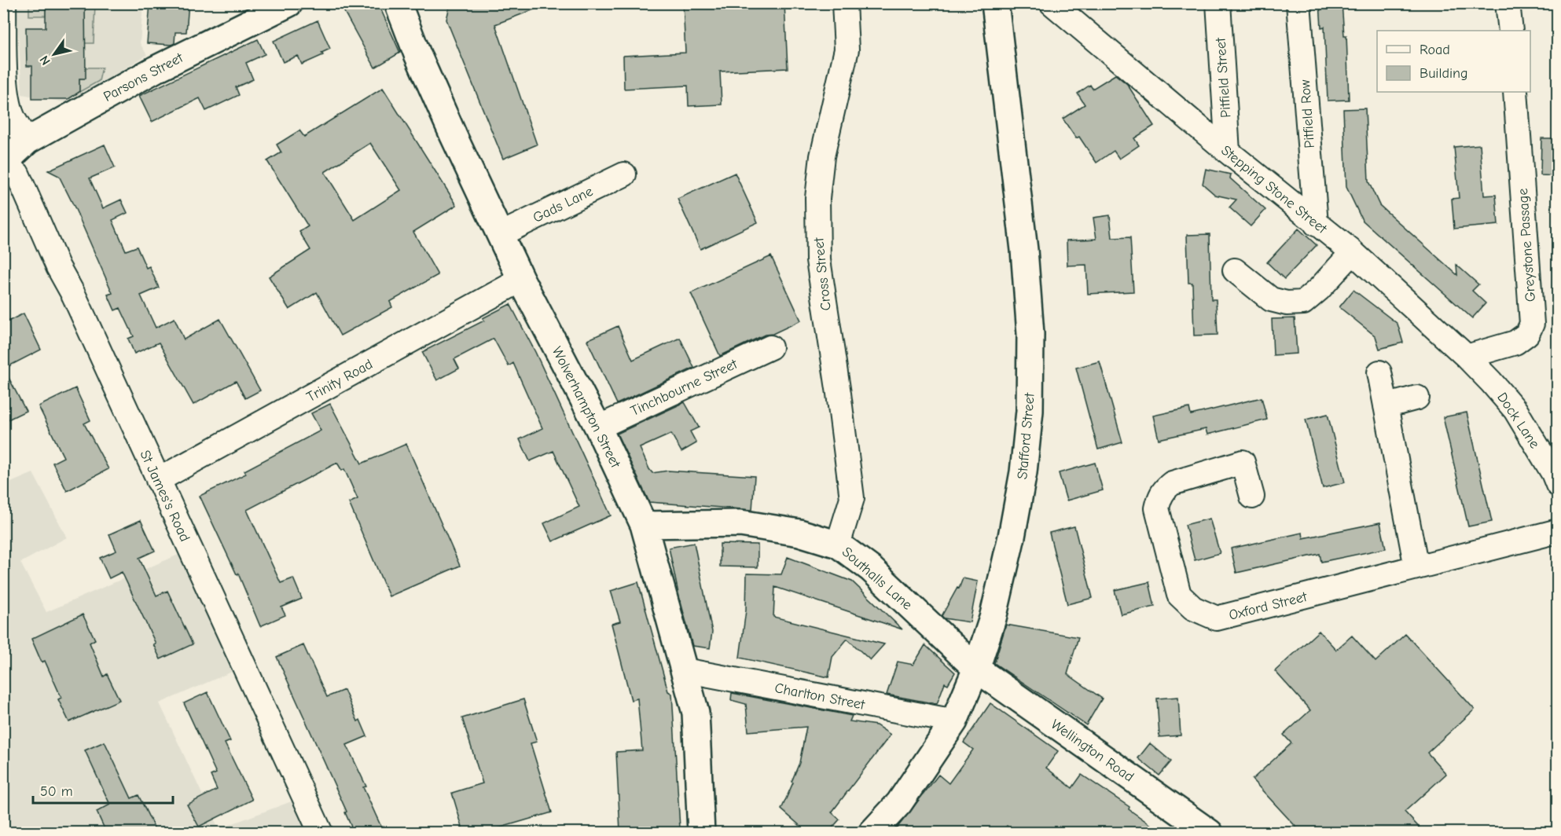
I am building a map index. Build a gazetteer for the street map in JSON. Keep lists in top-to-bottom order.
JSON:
{
  "streets": {
    "main road": [
      "Parsons Street",
      "Wolverhampton Street",
      "Stafford Street",
      "Southalls Lane",
      "Wellington Road"
    ],
    "street": [
      "Pitfield Street",
      "Pitfield Row",
      "Stepping Stone Street",
      "Gads Lane",
      "Greystone Passage",
      "Cross Street",
      "Trinity Road",
      "Tinchbourne Street",
      "Dock Lane",
      "St James's Road",
      "Oxford Street",
      "Charlton Street"
    ]
  },
  "crossings": [
    ["Parsons Street", "St James's Road"],
    ["Pitfield Street", "Stepping Stone Street"],
    ["Pitfield Row", "Stepping Stone Street"],
    ["Stepping Stone Street", "Greystone Passage"],
    ["Stepping Stone Street", "Dock Lane"],
    ["Gads Lane", "Wolverhampton Street"],
    ["Cross Street", "Southalls Lane"],
    ["Trinity Road", "Wolverhampton Street"],
    ["Trinity Road", "St James's Road"],
    ["Tinchbourne Street", "Wolverhampton Street"],
    ["Wolverhampton Street", "Southalls Lane"],
    ["Wolverhampton Street", "Charlton Street"],
    ["Stafford Street", "Southalls Lane"],
    ["Stafford Street", "Charlton Street"],
    ["Stafford Street", "Wellington Road"],
    ["Southalls Lane", "Wellington Road"]
  ],
  "legend": ["Road", "Building"],
  "scale_bar": "50 m",
  "north": "bottom left"
}
